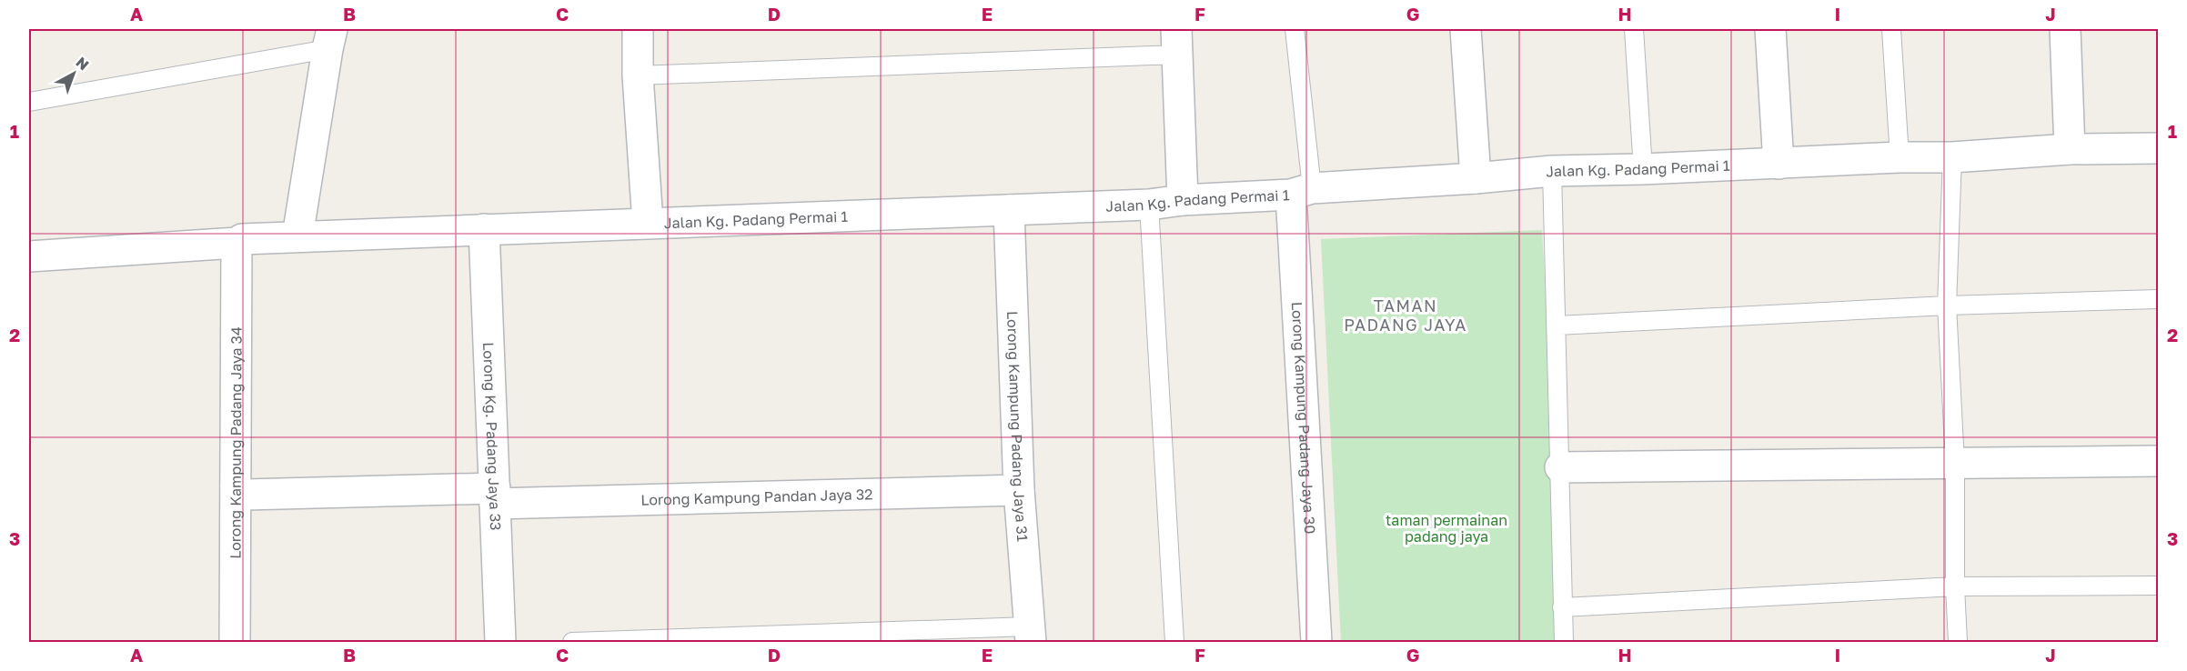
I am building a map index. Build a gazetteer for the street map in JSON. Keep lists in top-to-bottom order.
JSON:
{
  "streets": {
    "street": [
      "Jalan Kg. Padang Permai 1",
      "Lorong Kampung Padang Jaya 30",
      "Lorong Kampung Padang Jaya 31",
      "Lorong Kg. Padang Jaya 33",
      "Lorong Kampung Padang Jaya 34",
      "Lorong Kampung Pandan Jaya 32"
    ]
  },
  "crossings": [
    ["Jalan Kg. Padang Permai 1", "Lorong Kampung Padang Jaya 30"],
    ["Jalan Kg. Padang Permai 1", "Lorong Kampung Padang Jaya 31"],
    ["Jalan Kg. Padang Permai 1", "Lorong Kg. Padang Jaya 33"],
    ["Jalan Kg. Padang Permai 1", "Lorong Kampung Padang Jaya 34"],
    ["Lorong Kampung Padang Jaya 31", "Lorong Kampung Pandan Jaya 32"],
    ["Lorong Kg. Padang Jaya 33", "Lorong Kampung Pandan Jaya 32"],
    ["Lorong Kampung Padang Jaya 34", "Lorong Kampung Pandan Jaya 32"]
  ],
  "districts": ["TAMAN PADANG JAYA"],
  "parks": ["taman permainan padang jaya"],
  "north": "top right",
  "grid": {
    "columns": [
      "A",
      "B",
      "C",
      "D",
      "E",
      "F",
      "G",
      "H",
      "I",
      "J"
    ],
    "rows": ["1", "2", "3"]
  }
}
